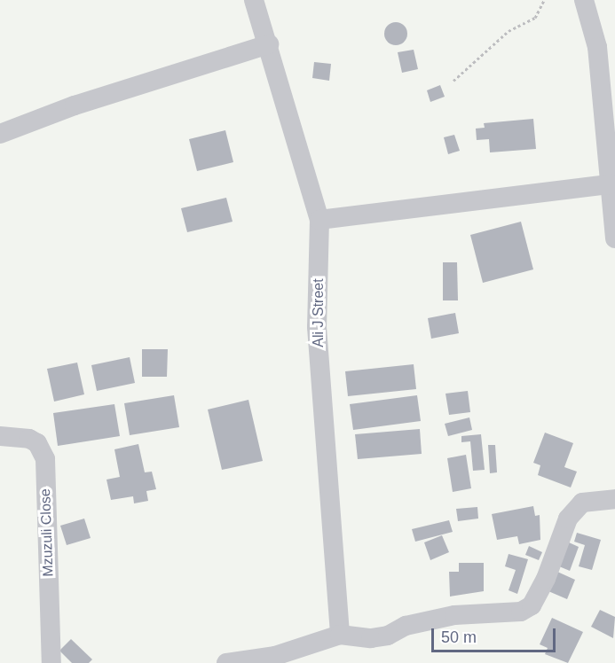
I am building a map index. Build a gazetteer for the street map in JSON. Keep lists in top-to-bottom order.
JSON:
{
  "streets": {
    "street": ["Ali J Street", "Mzuzuli Close"]
  },
  "scale_bar": "50 m"
}
